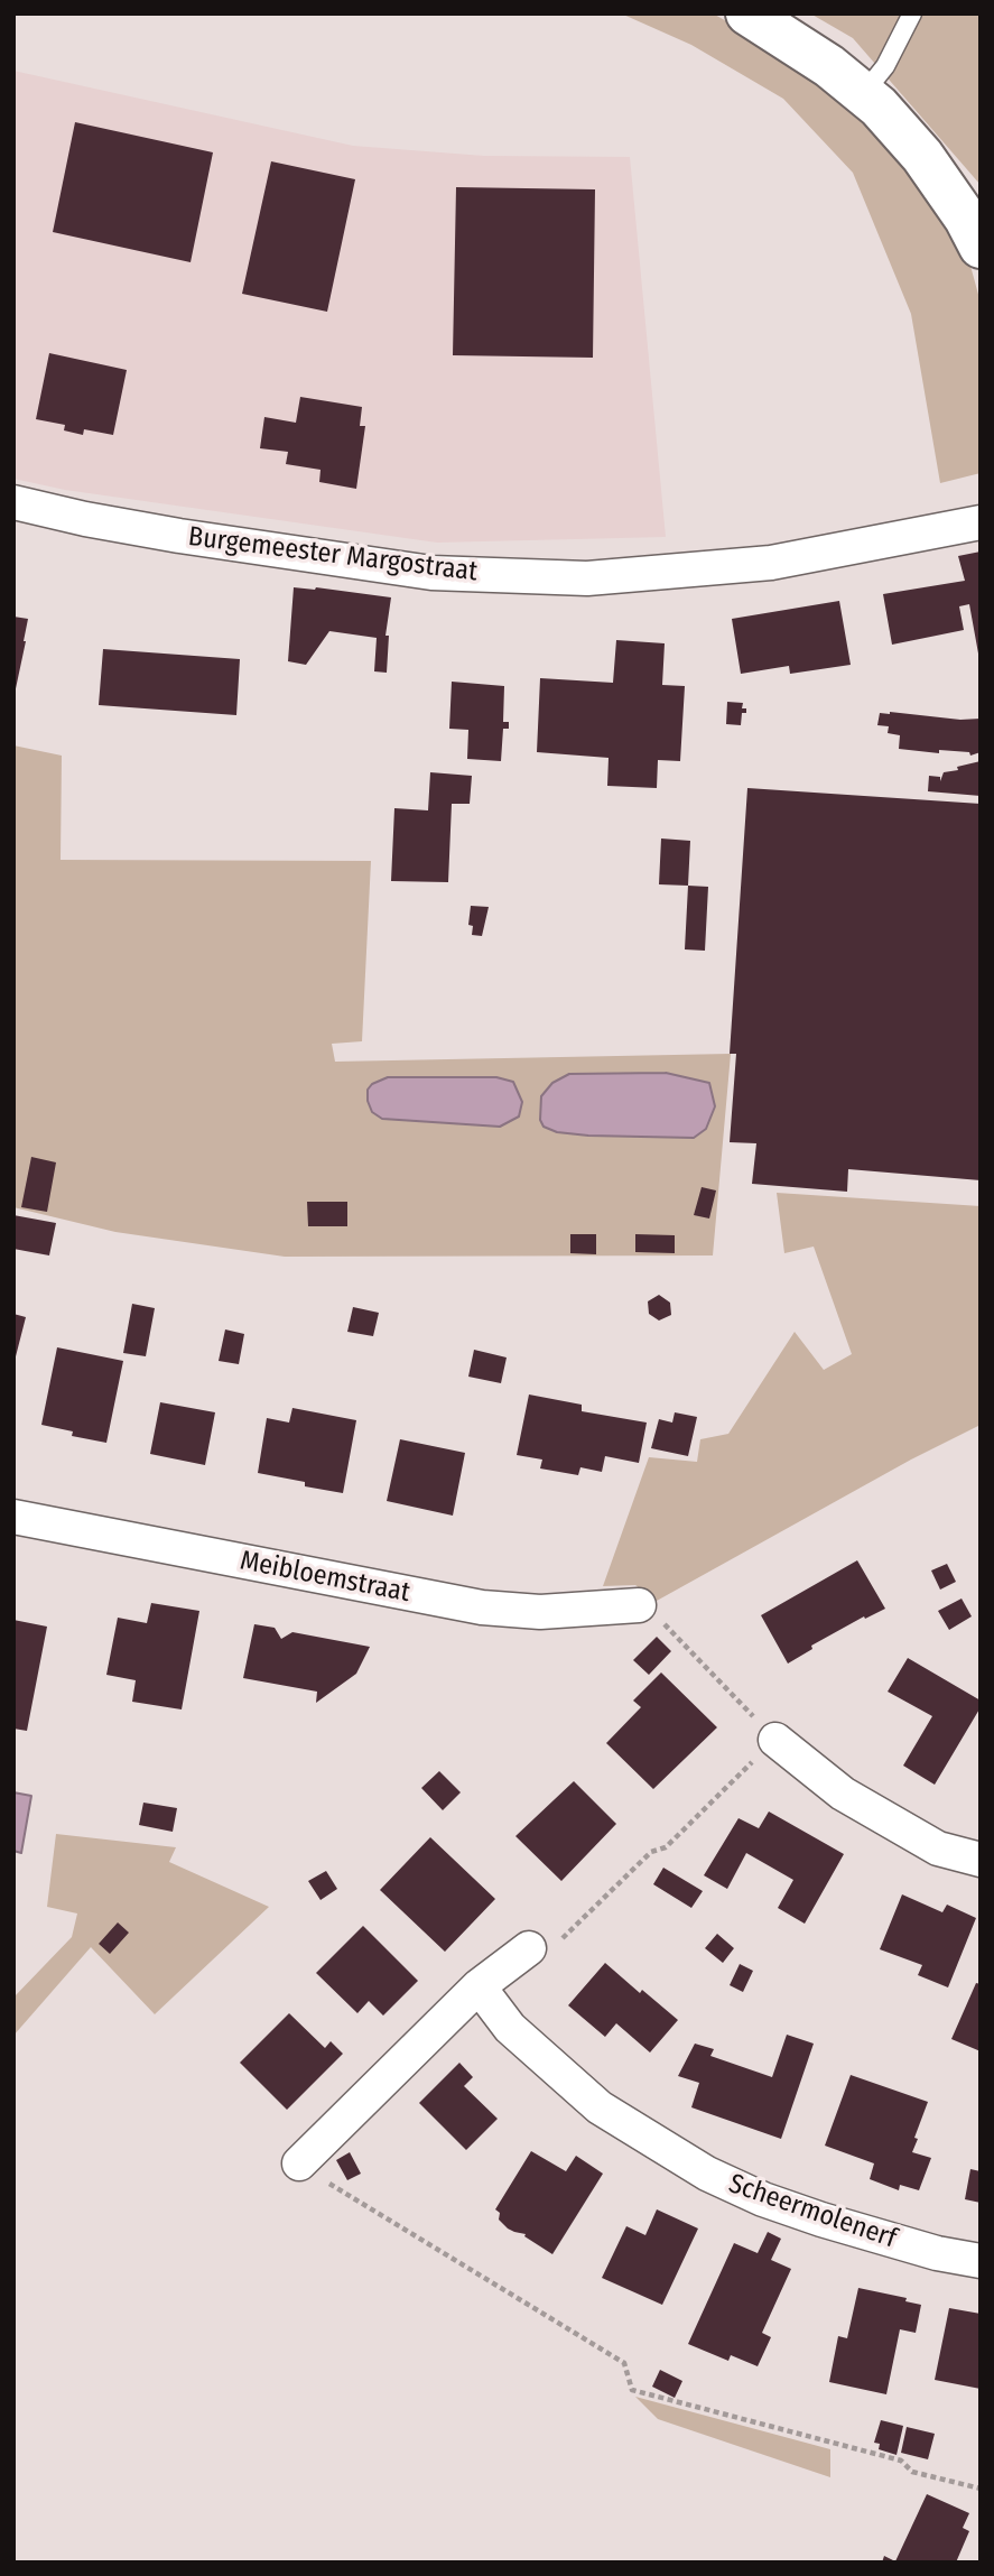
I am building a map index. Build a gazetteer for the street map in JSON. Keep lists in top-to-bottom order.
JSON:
{
  "streets": {
    "street": ["Burgemeester Margostraat", "Meibloemstraat", "Scheermolenerf"]
  }
}
